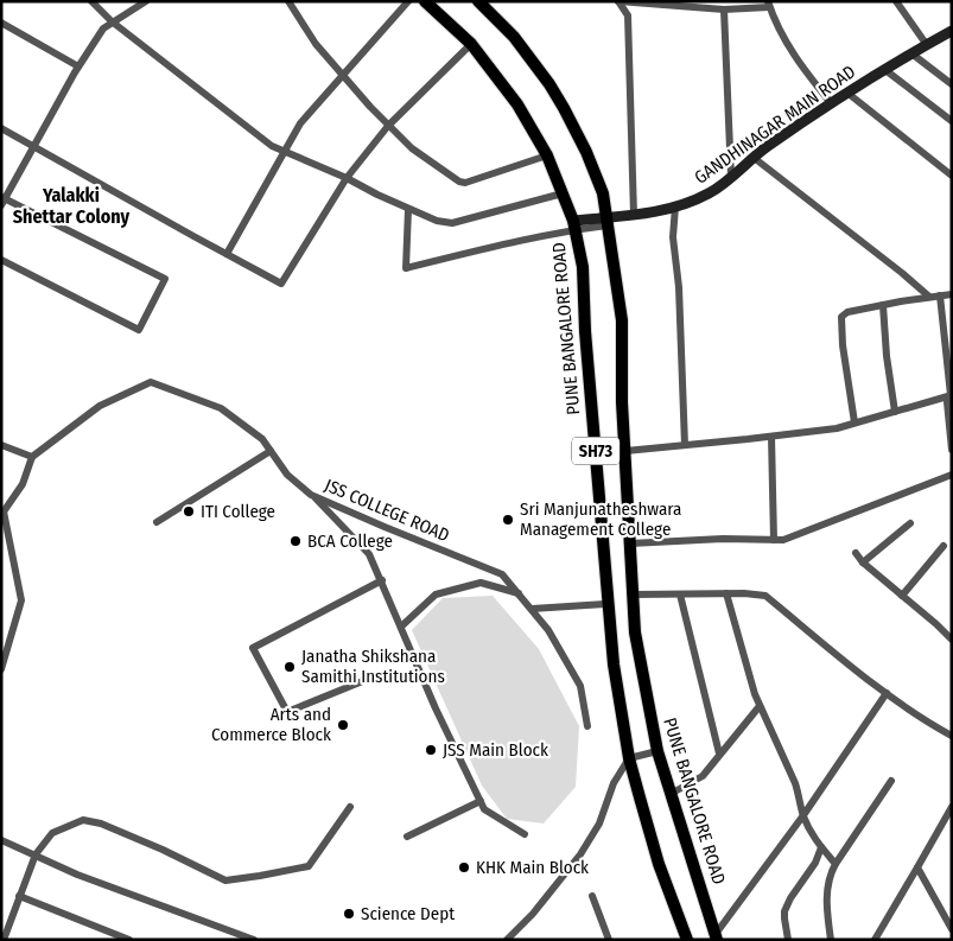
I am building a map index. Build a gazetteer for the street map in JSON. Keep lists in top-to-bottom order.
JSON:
{
  "streets": {
    "main road": ["PUNE BANGALORE ROAD", "SH73"],
    "street": ["GANDHINAGAR MAIN ROAD", "JSS COLLEGE ROAD"]
  },
  "crossings": [
    ["GANDHINAGAR MAIN ROAD", "PUNE BANGALORE ROAD"]
  ],
  "districts": ["Yalakki Shettar Colony"],
  "places": [
    "ITI College",
    "Sri Manjunatheshwara Management College",
    "BCA College",
    "Janatha Shikshana Samithi Institutions",
    "Arts and Commerce Block",
    "JSS Main Block",
    "KHK Main Block",
    "Science Dept"
  ]
}
